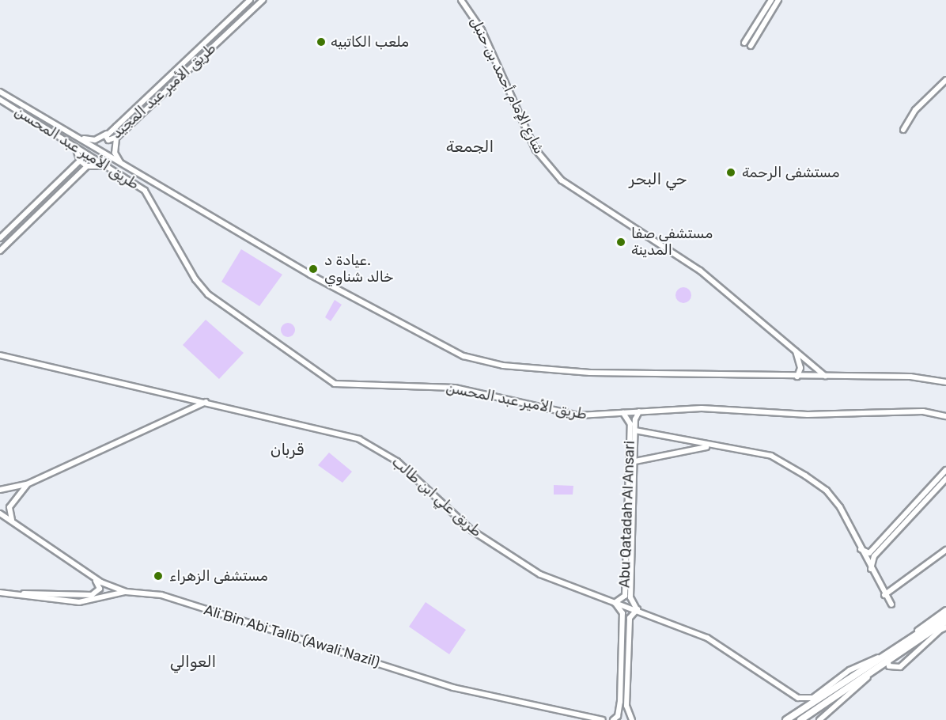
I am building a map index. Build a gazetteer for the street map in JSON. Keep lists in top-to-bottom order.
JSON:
{
  "streets": {
    "main road": [
      "شارع الإمام أحمد بن حنبل",
      "طريق الأمير عبد المجيد",
      "طريق الأمير عبد المحسن",
      "طريق علي ابن طالب",
      "Abu Qatadah Al Ansari",
      "Ali Bin Abi Talib (Awali Nazil)"
    ]
  },
  "crossings": [
    ["شارع الإمام أحمد بن حنبل", "طريق الأمير عبد المحسن"],
    ["طريق الأمير عبد المحسن", "Abu Qatadah Al Ansari"],
    ["طريق علي ابن طالب", "Abu Qatadah Al Ansari"]
  ],
  "districts": [
    "الجمعة",
    "حي البحر",
    "قربان",
    "العوالي"
  ],
  "places": [
    "ملعب الكاتبيه",
    "مستشفى الرحمة",
    "مستشفی صفا المدینة",
    "عيادة د. خالد شناوي",
    "مستشفى الزهراء"
  ]
}
